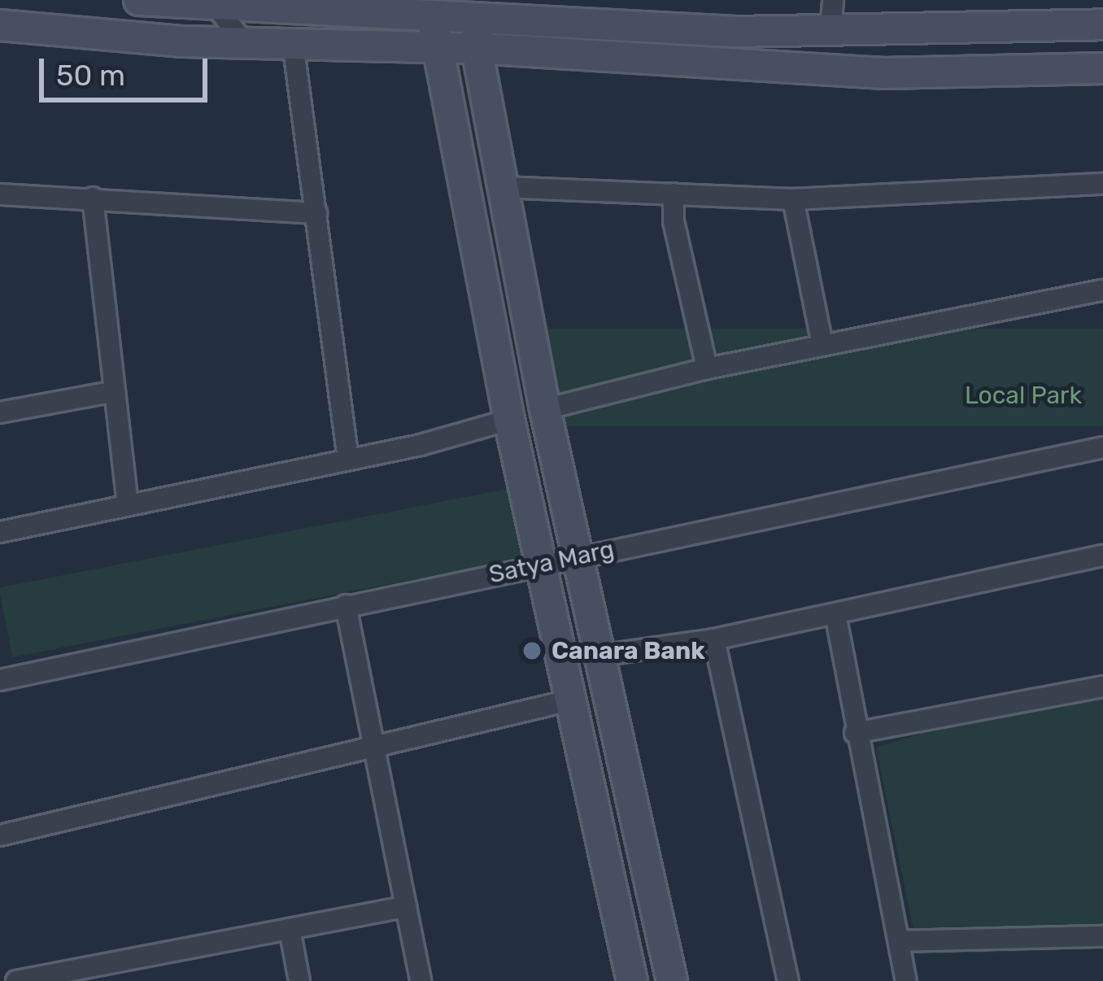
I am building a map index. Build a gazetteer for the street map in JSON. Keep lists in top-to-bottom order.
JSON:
{
  "streets": {
    "street": ["Satya Marg"]
  },
  "parks": ["Local Park"],
  "places": ["Canara Bank"],
  "scale_bar": "50 m"
}
